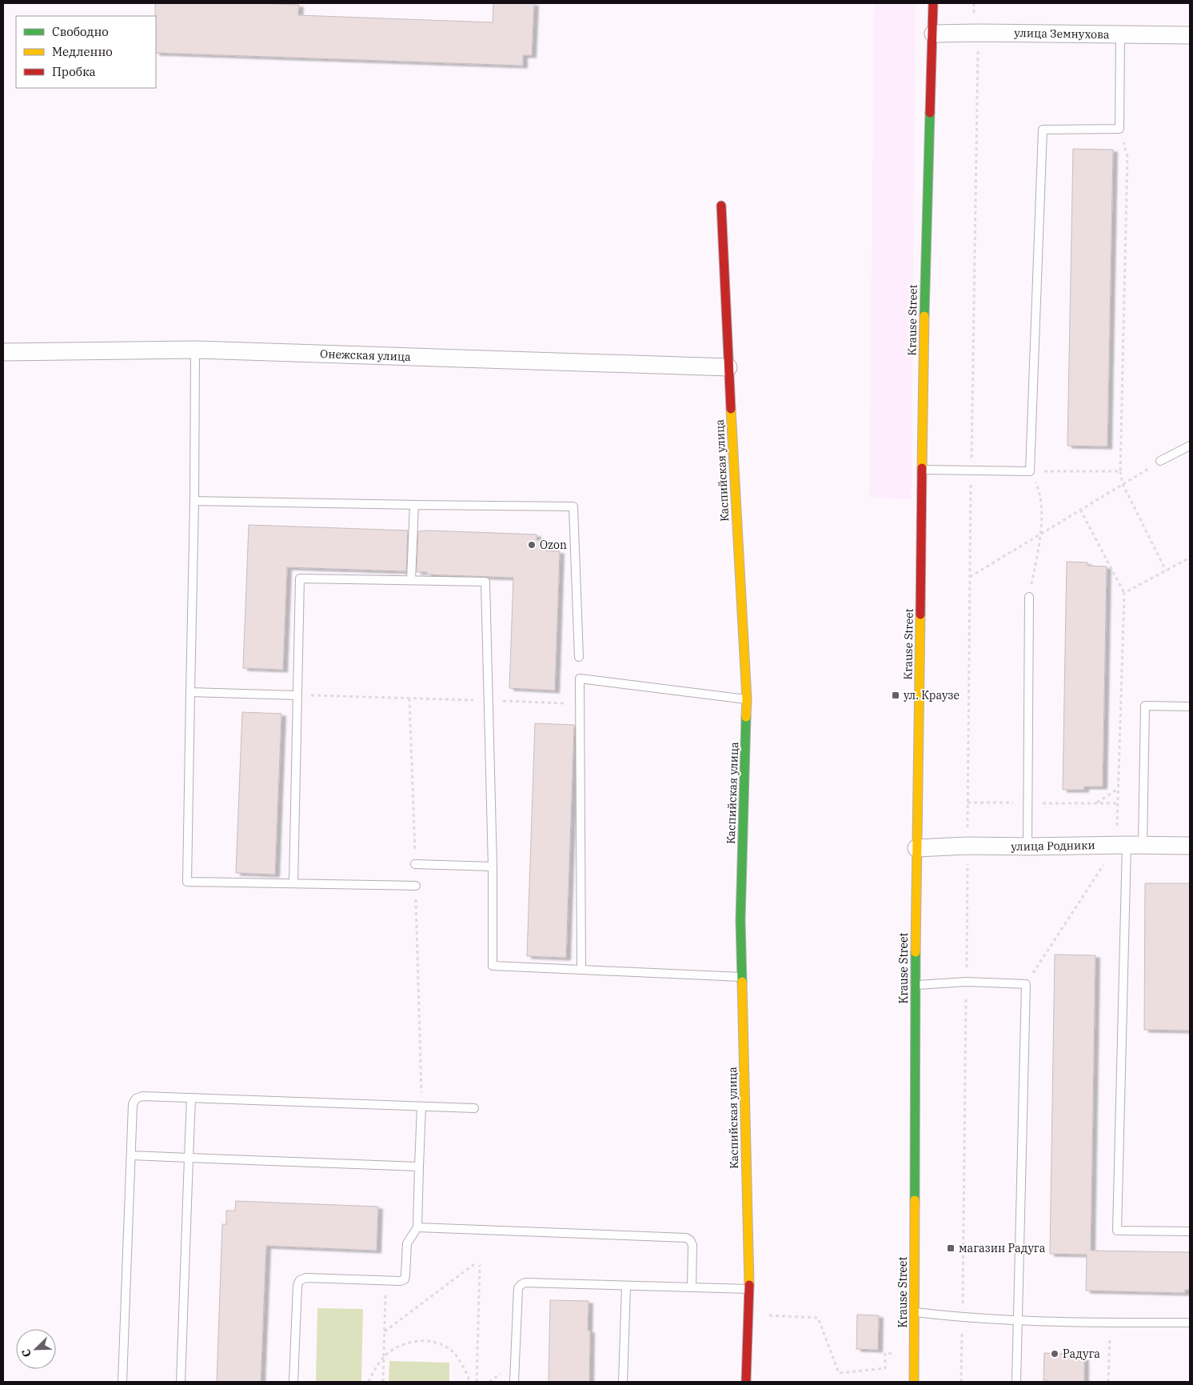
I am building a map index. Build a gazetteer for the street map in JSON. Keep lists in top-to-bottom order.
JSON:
{
  "streets": {
    "main road": ["Krause Street", "Каспийская улица"],
    "street": ["улица Земнухова", "Онежская улица", "улица Родники"]
  },
  "crossings": [
    ["улица Земнухова", "Krause Street"],
    ["Krause Street", "улица Родники"],
    ["Онежская улица", "Каспийская улица"]
  ],
  "places": {
    "other": ["Ozon", "Радуга"],
    "transit": ["ул. Краузе", "магазин Радуга"]
  },
  "legend": ["Свободно", "Медленно", "Пробка"],
  "north": "bottom left"
}
